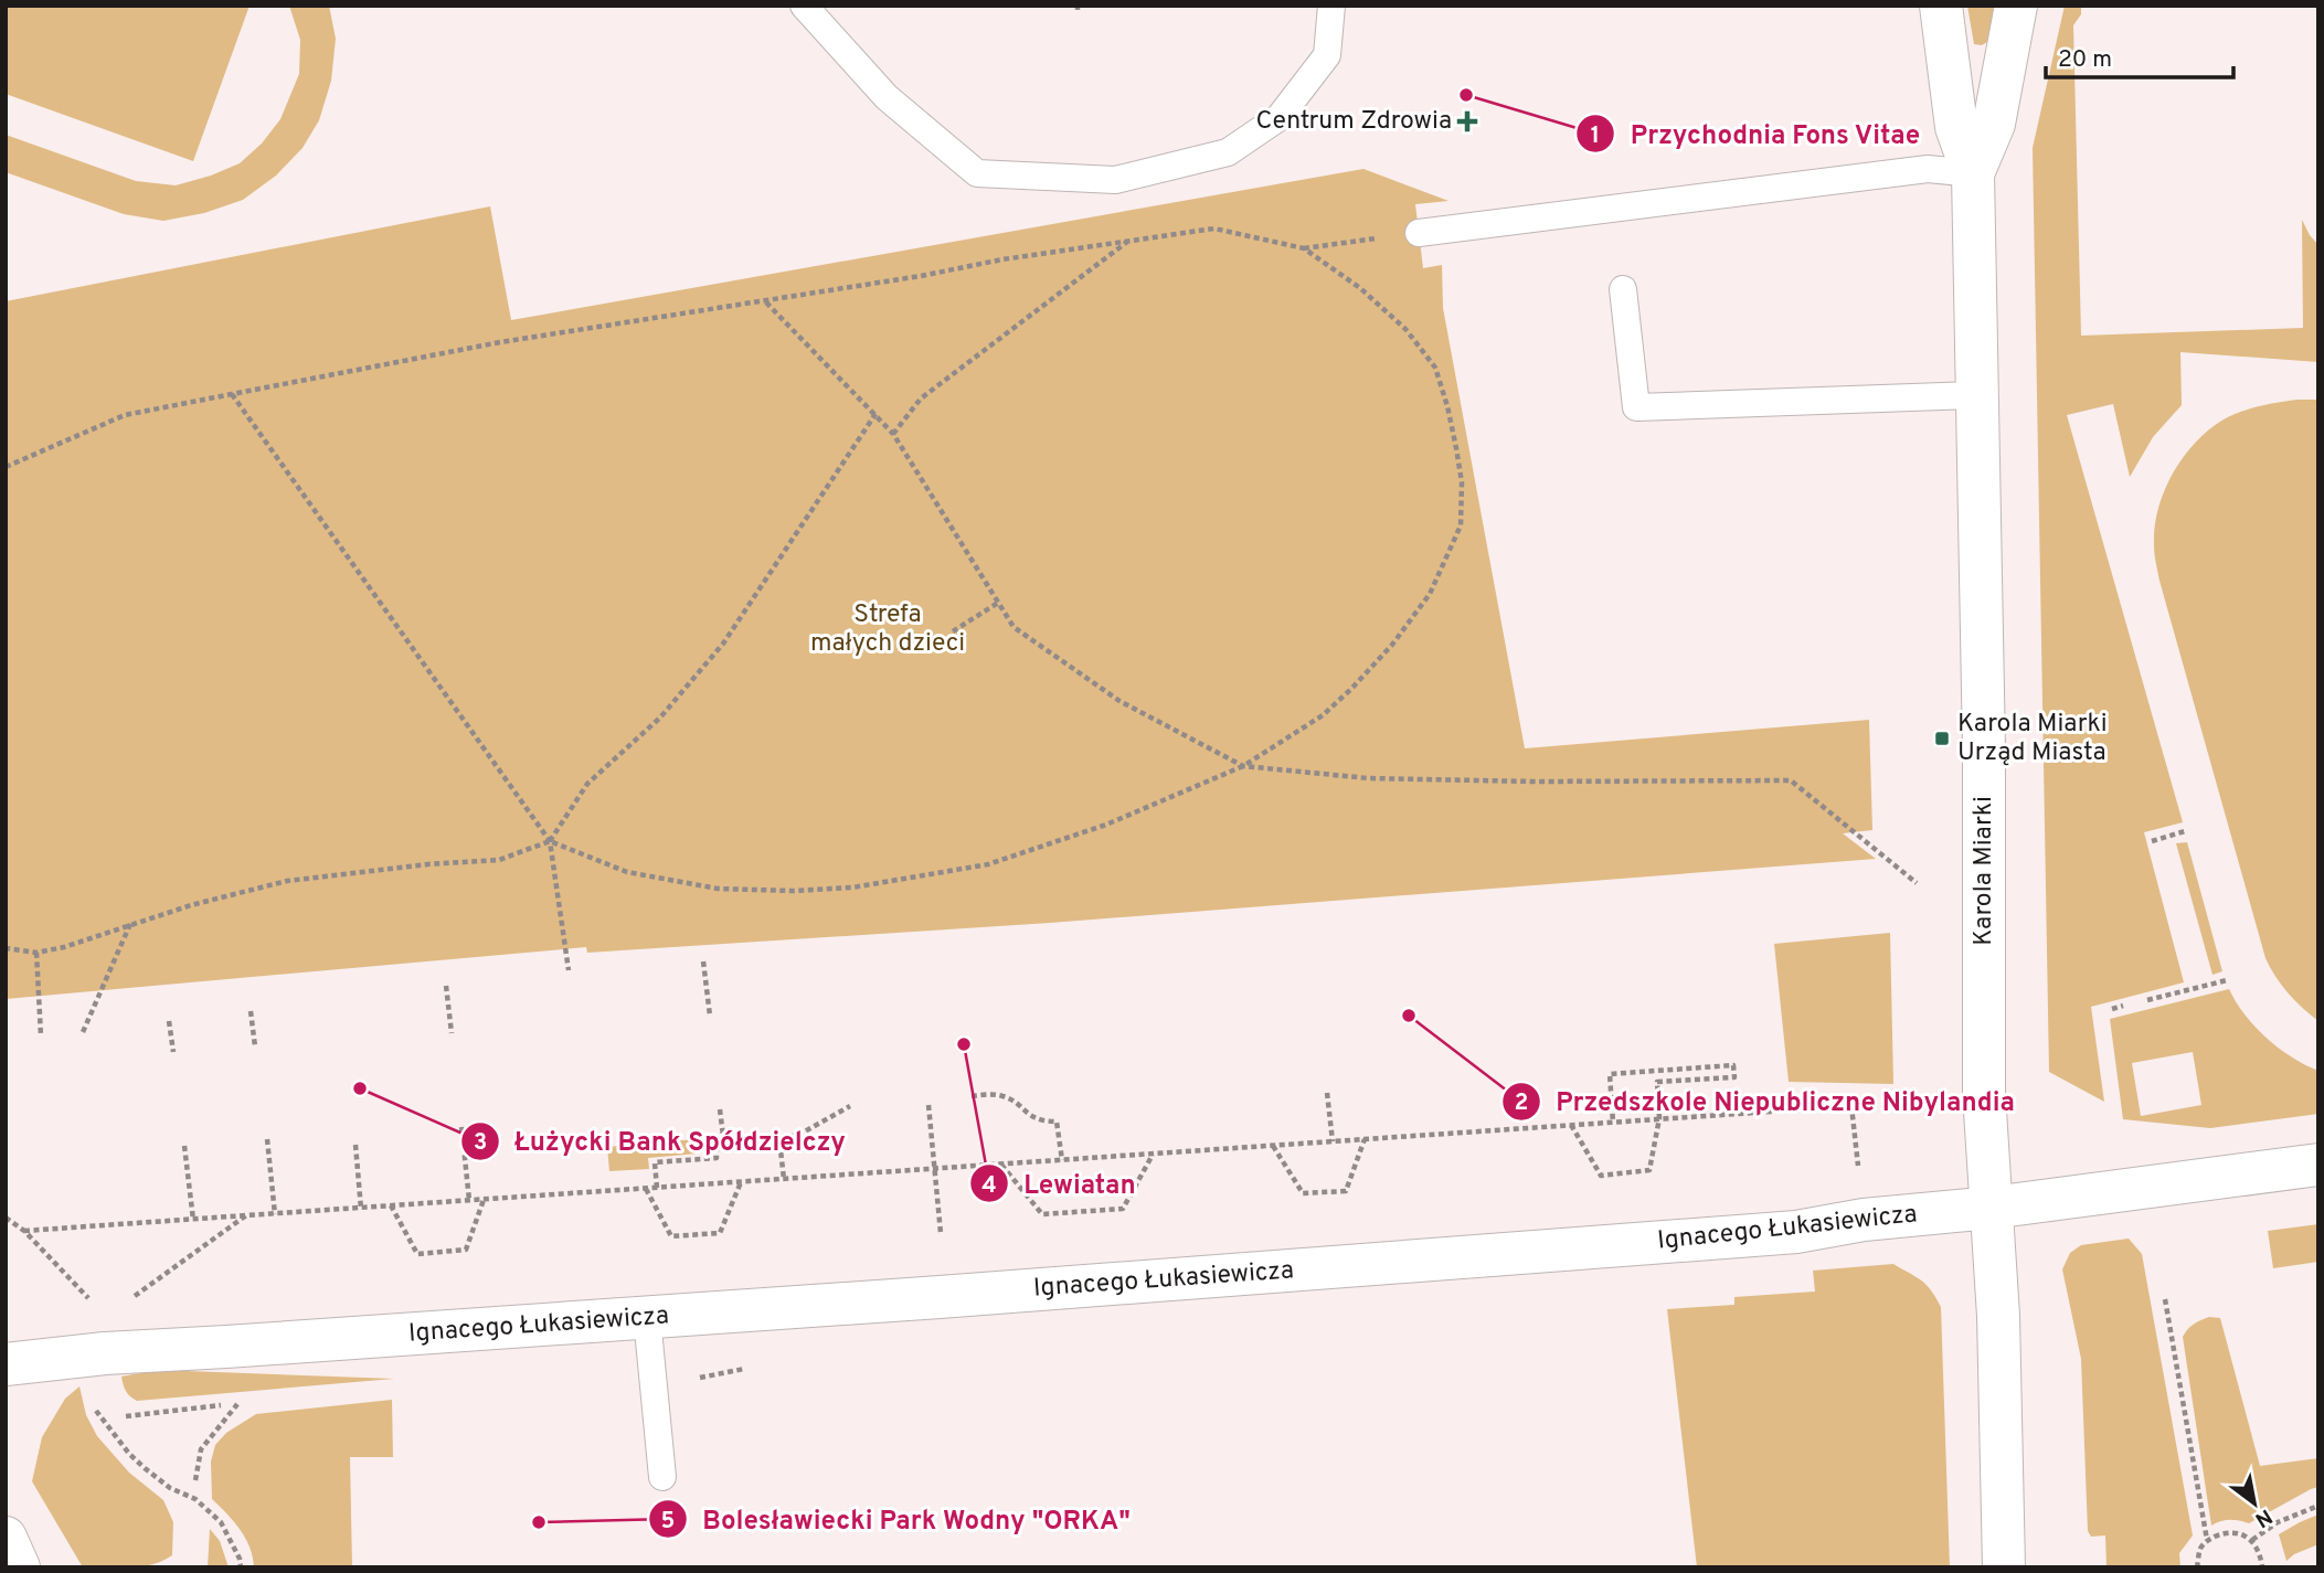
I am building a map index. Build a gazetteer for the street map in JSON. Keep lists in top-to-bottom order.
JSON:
{
  "streets": {
    "street": ["Karola Miarki", "Ignacego Łukasiewicza"]
  },
  "crossings": [
    ["Karola Miarki", "Ignacego Łukasiewicza"]
  ],
  "parks": ["Strefa małych dzieci"],
  "places": {
    "other": [
      "Przychodnia Fons Vitae",
      "Przedszkole Niepubliczne Nibylandia",
      "Lewiatan",
      "Łużycki Bank Spółdzielczy",
      "Bolesławiecki Park Wodny \"ORKA\""
    ],
    "health": ["Centrum Zdrowia"],
    "transit": ["Karola Miarki Urząd Miasta"]
  },
  "scale_bar": "20 m",
  "north": "bottom right"
}
